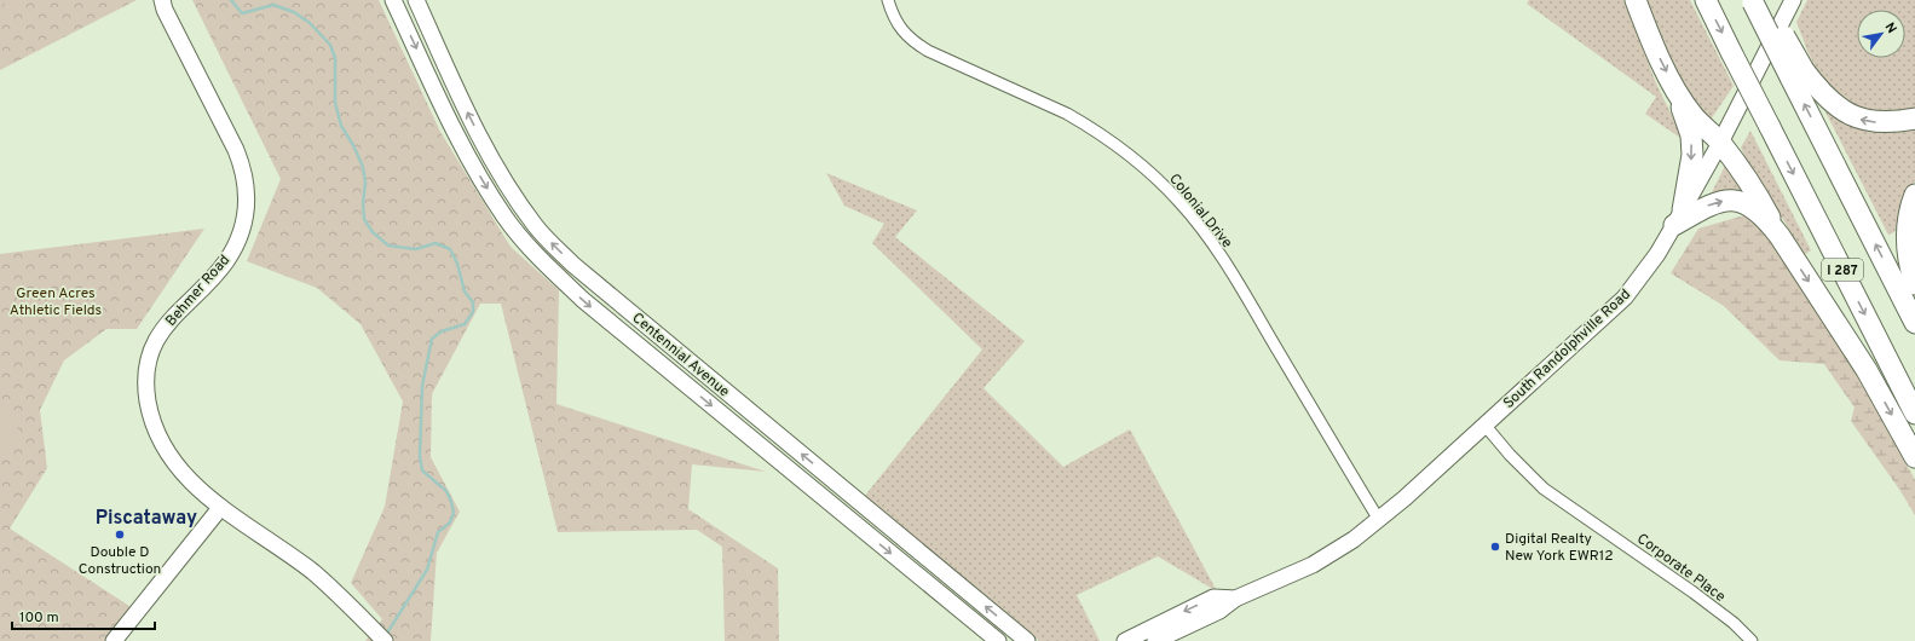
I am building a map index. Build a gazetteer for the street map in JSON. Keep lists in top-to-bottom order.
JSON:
{
  "streets": {
    "highway": ["I 287"],
    "main road": ["Behmer Road", "South Randolphville Road", "Centennial Avenue"],
    "street": ["Colonial Drive", "Corporate Place"]
  },
  "crossings": [
    ["Colonial Drive", "South Randolphville Road"],
    ["South Randolphville Road", "Corporate Place"]
  ],
  "districts": ["Piscataway"],
  "parks": ["Green Acres Athletic Fields"],
  "places": ["Double D Construction", "Digital Realty New York EWR12"],
  "scale_bar": "100 m",
  "north": "top right"
}
